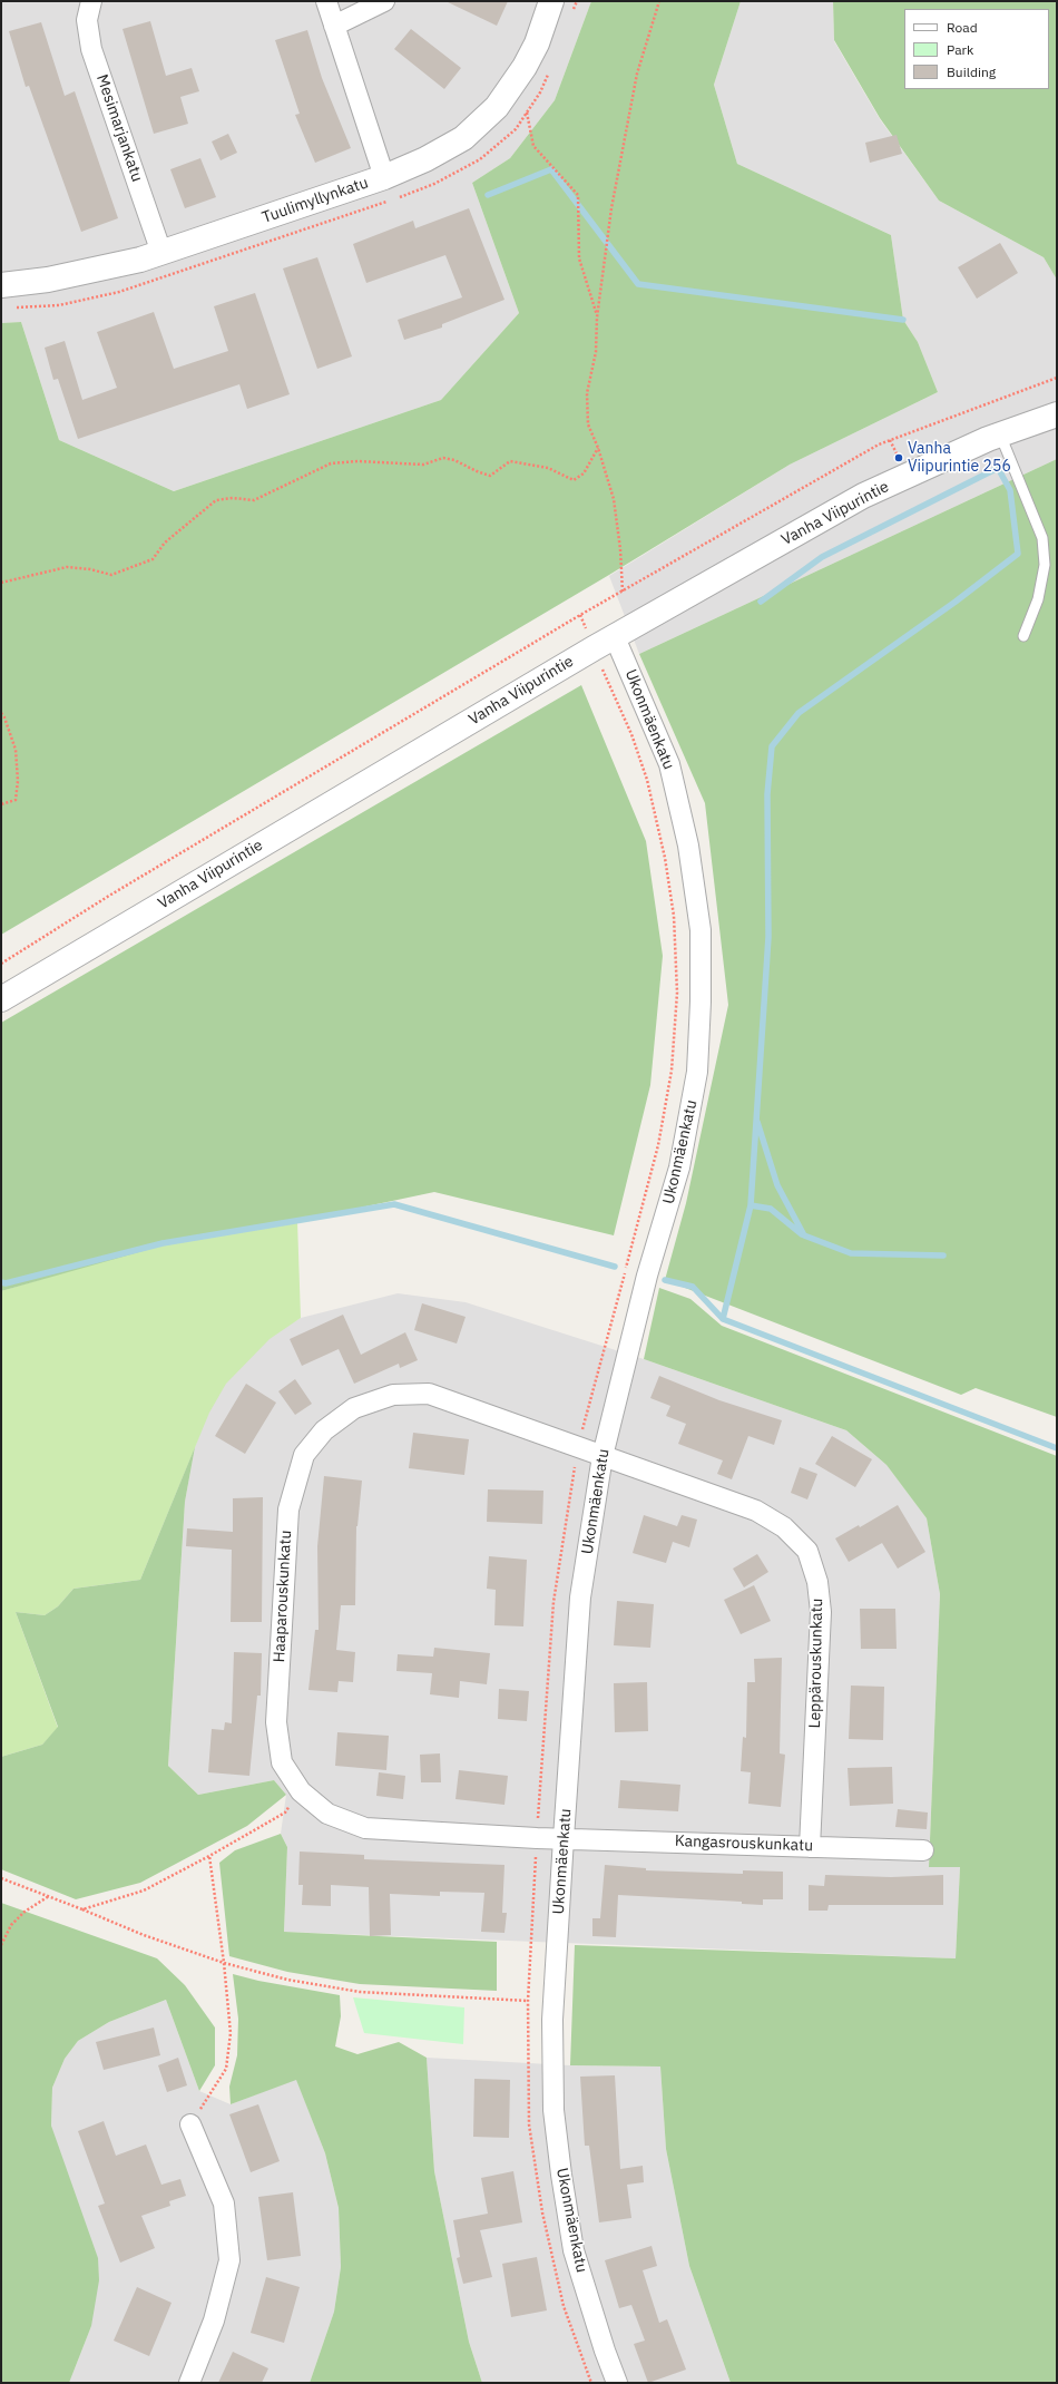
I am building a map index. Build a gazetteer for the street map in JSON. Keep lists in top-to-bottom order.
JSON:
{
  "streets": {
    "street": [
      "Mesimarjankatu",
      "Tuulimyllynkatu",
      "Vanha Viipurintie",
      "Ukonmäenkatu",
      "Haaparouskunkatu",
      "Leppärouskunkatu",
      "Kangasrouskunkatu"
    ]
  },
  "crossings": [
    ["Mesimarjankatu", "Tuulimyllynkatu"],
    ["Vanha Viipurintie", "Ukonmäenkatu"],
    ["Ukonmäenkatu", "Haaparouskunkatu"],
    ["Ukonmäenkatu", "Leppärouskunkatu"],
    ["Ukonmäenkatu", "Kangasrouskunkatu"],
    ["Haaparouskunkatu", "Leppärouskunkatu"],
    ["Haaparouskunkatu", "Kangasrouskunkatu"],
    ["Leppärouskunkatu", "Kangasrouskunkatu"]
  ],
  "places": ["Vanha Viipurintie 256"],
  "legend": ["Road", "Park", "Building"]
}
